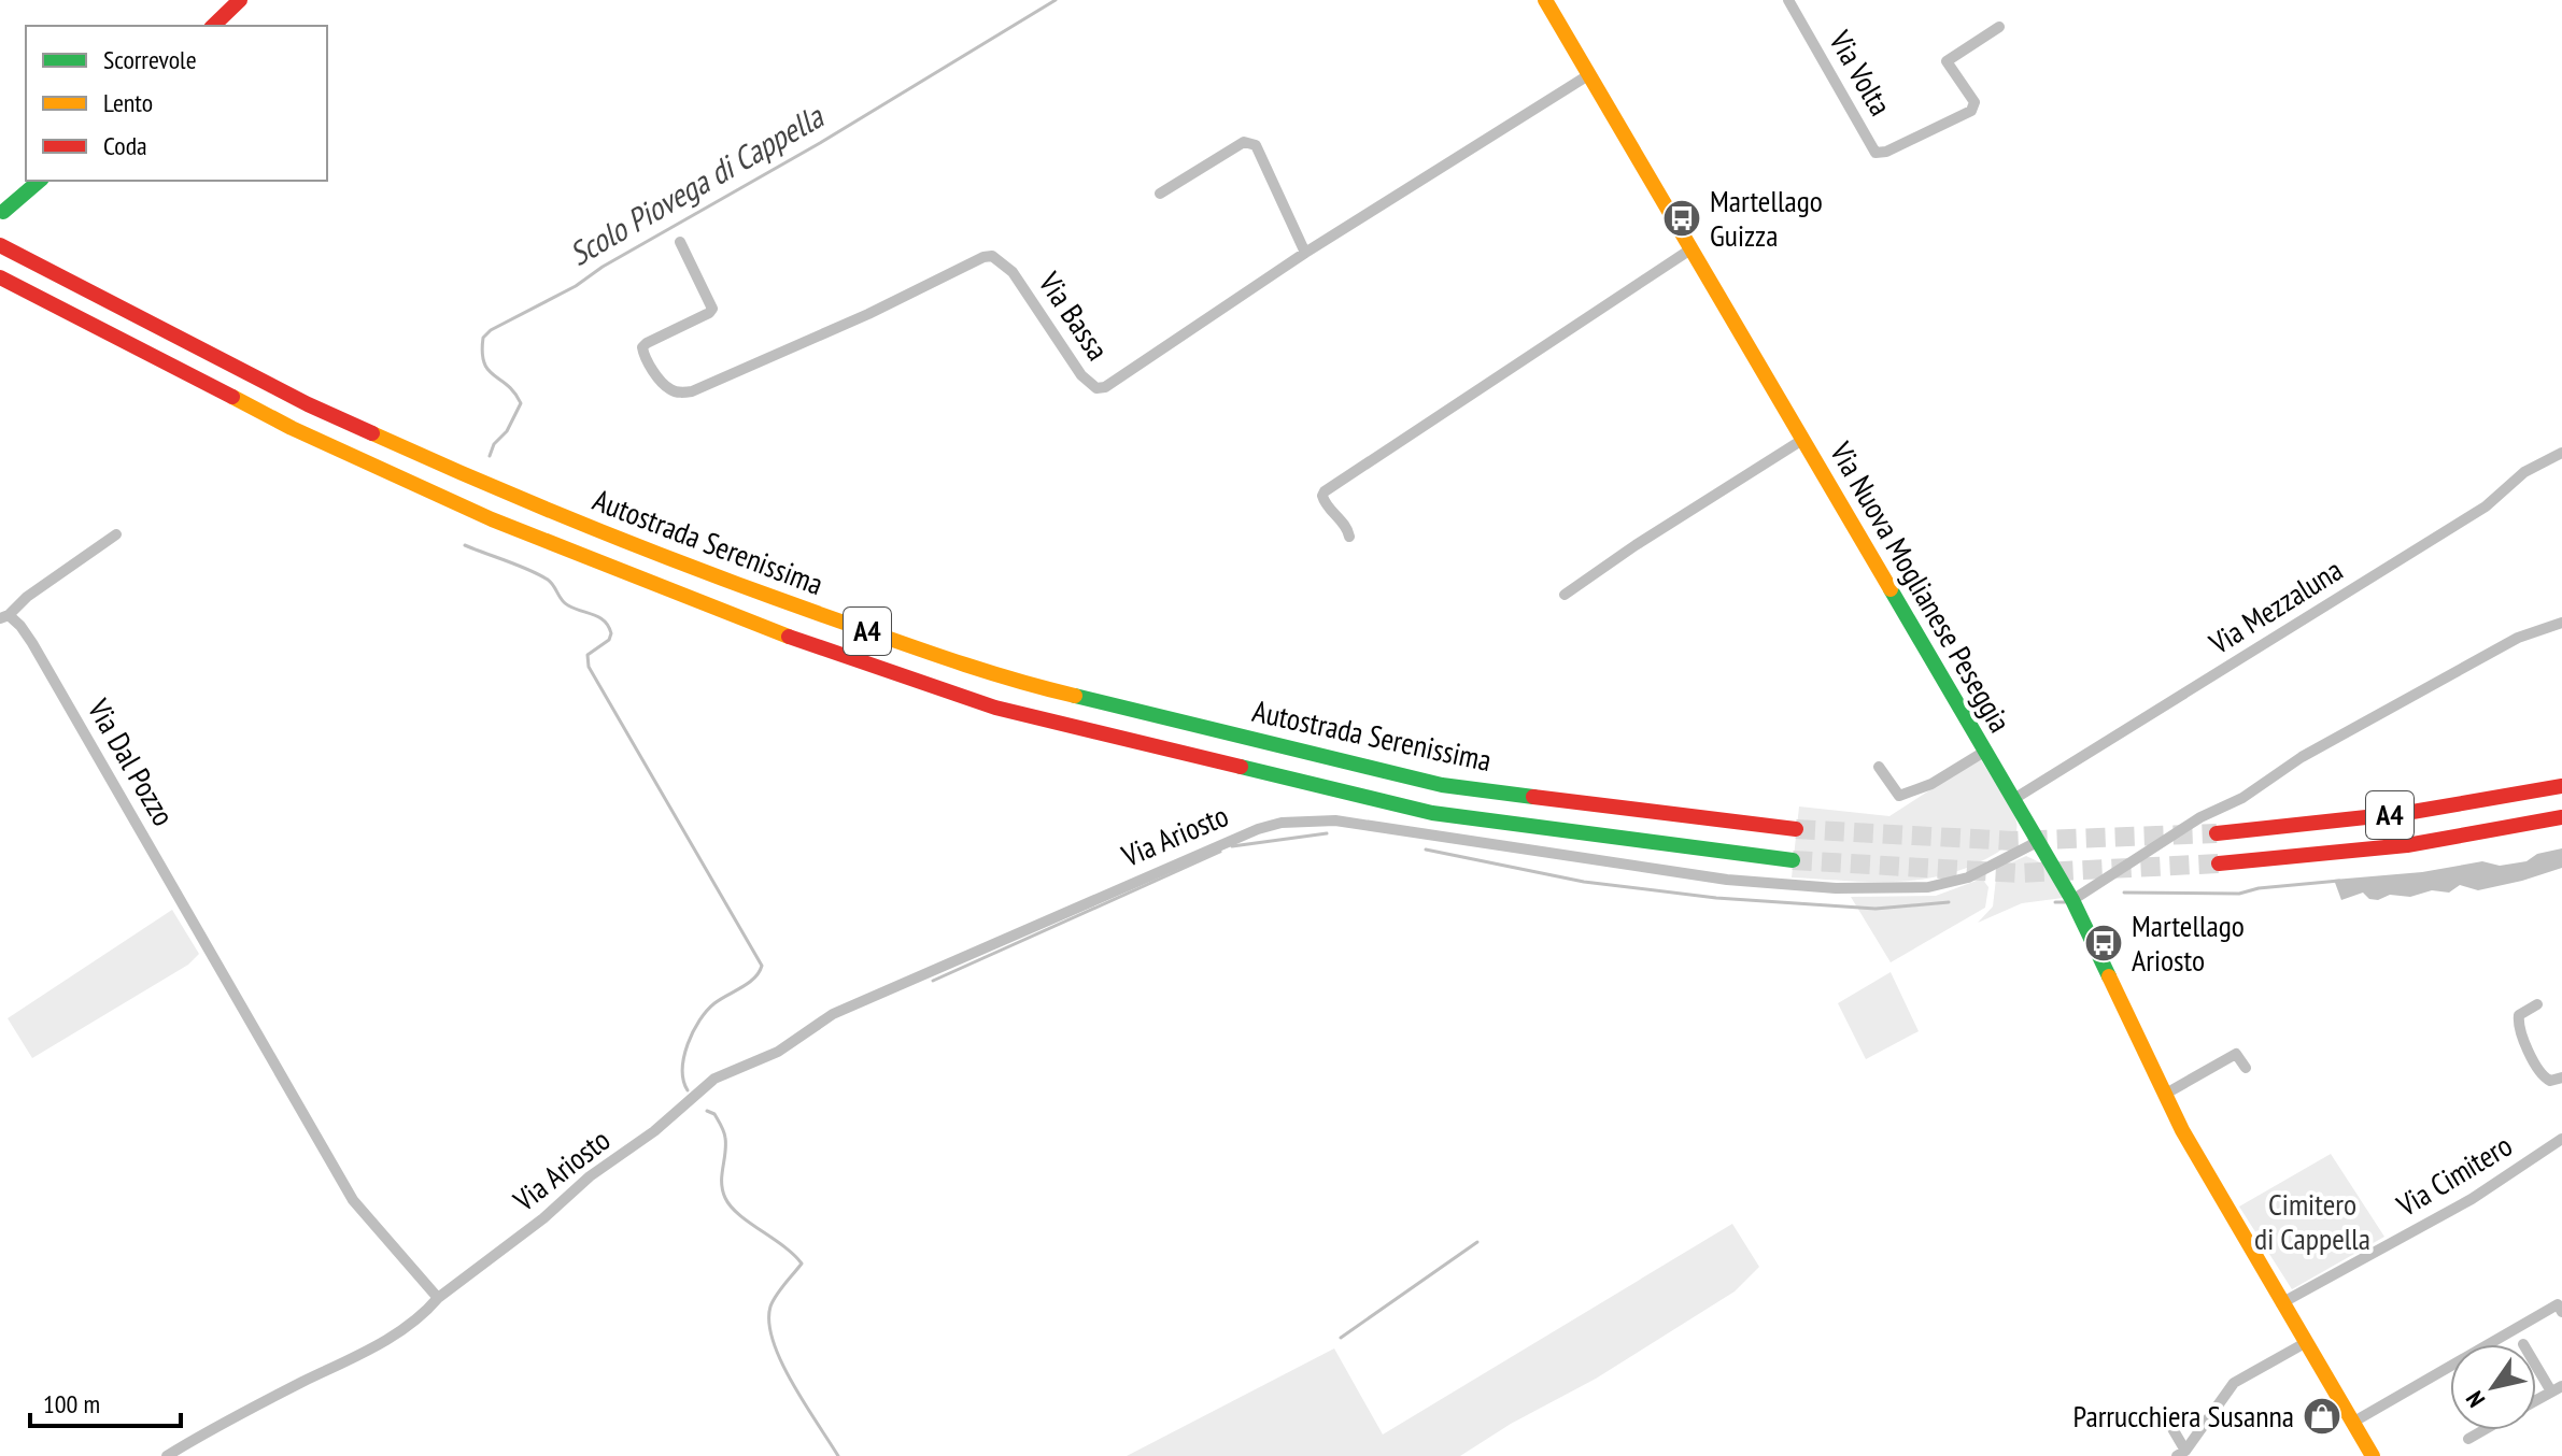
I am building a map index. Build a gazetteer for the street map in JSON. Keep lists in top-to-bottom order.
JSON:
{
  "streets": {
    "main road": ["Autostrada Serenissima", "Via Nuova Moglianese Peseggia", "A4"],
    "street": [
      "Via Volta",
      "Via Bassa",
      "Via Mezzaluna",
      "Via Dal Pozzo",
      "Via Ariosto",
      "Via Cimitero"
    ]
  },
  "crossings": [
    ["Via Bassa", "Via Nuova Moglianese Peseggia"],
    ["Via Nuova Moglianese Peseggia", "Via Mezzaluna"],
    ["Via Nuova Moglianese Peseggia", "Via Ariosto"],
    ["Via Nuova Moglianese Peseggia", "Via Cimitero"],
    ["Via Dal Pozzo", "Via Ariosto"]
  ],
  "water": ["Scolo Piovega di Cappella"],
  "parks": ["Cimitero di Cappella"],
  "places": {
    "bus stop": ["Martellago Guizza", "Martellago Ariosto"],
    "shop": ["Parrucchiera Susanna"]
  },
  "legend": ["Scorrevole", "Lento", "Coda"],
  "scale_bar": "100 m",
  "north": "bottom left"
}
